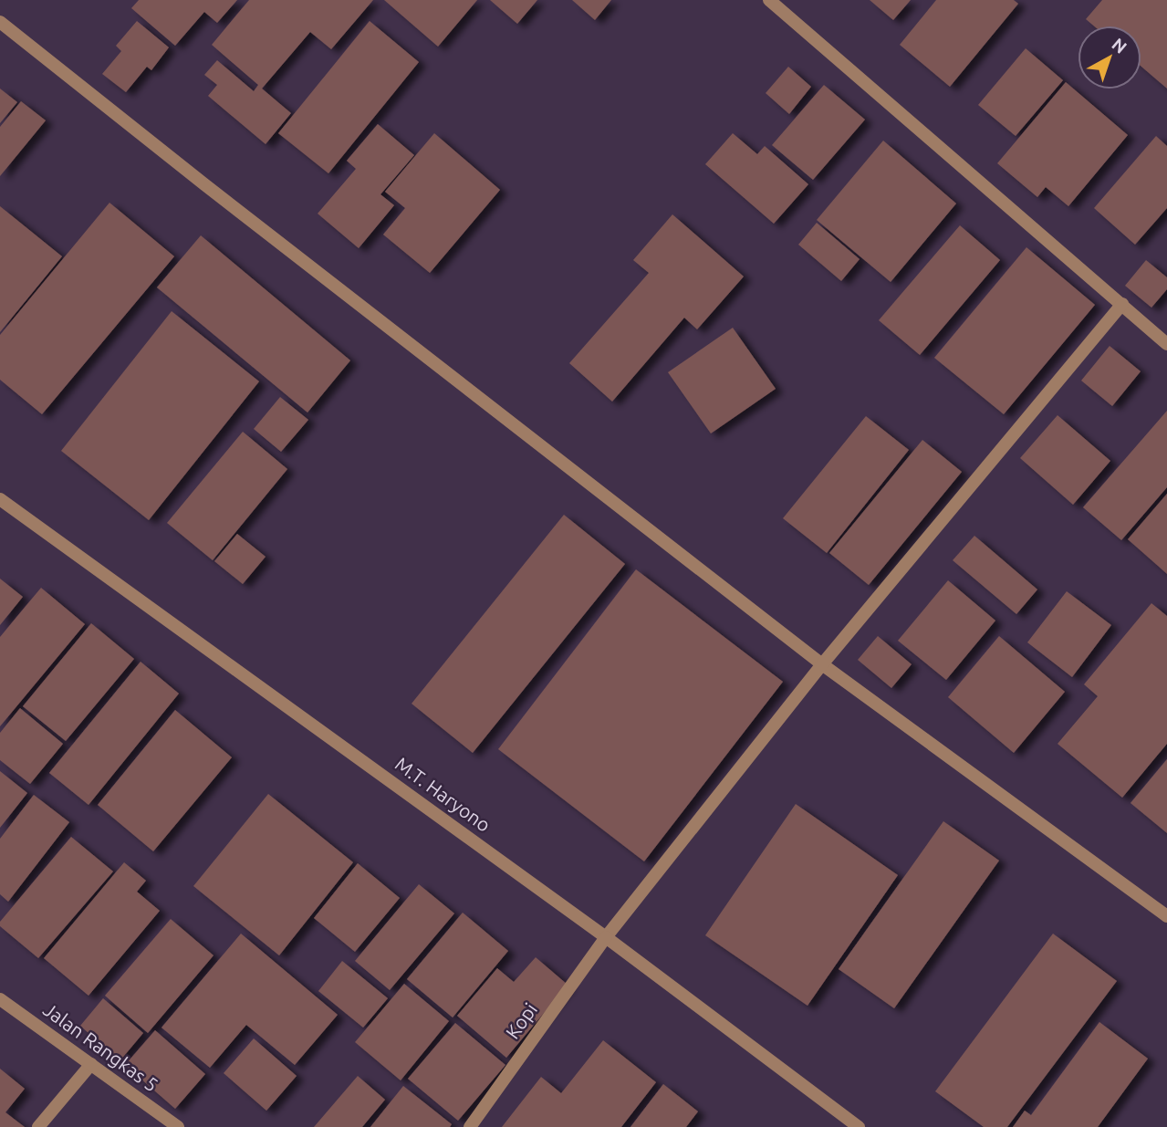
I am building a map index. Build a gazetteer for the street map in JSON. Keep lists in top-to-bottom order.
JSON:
{
  "streets": {
    "street": ["M.T. Haryono", "Kopi", "Jalan Rangkas 5"]
  },
  "crossings": [
    ["M.T. Haryono", "Kopi"]
  ],
  "north": "top right"
}
